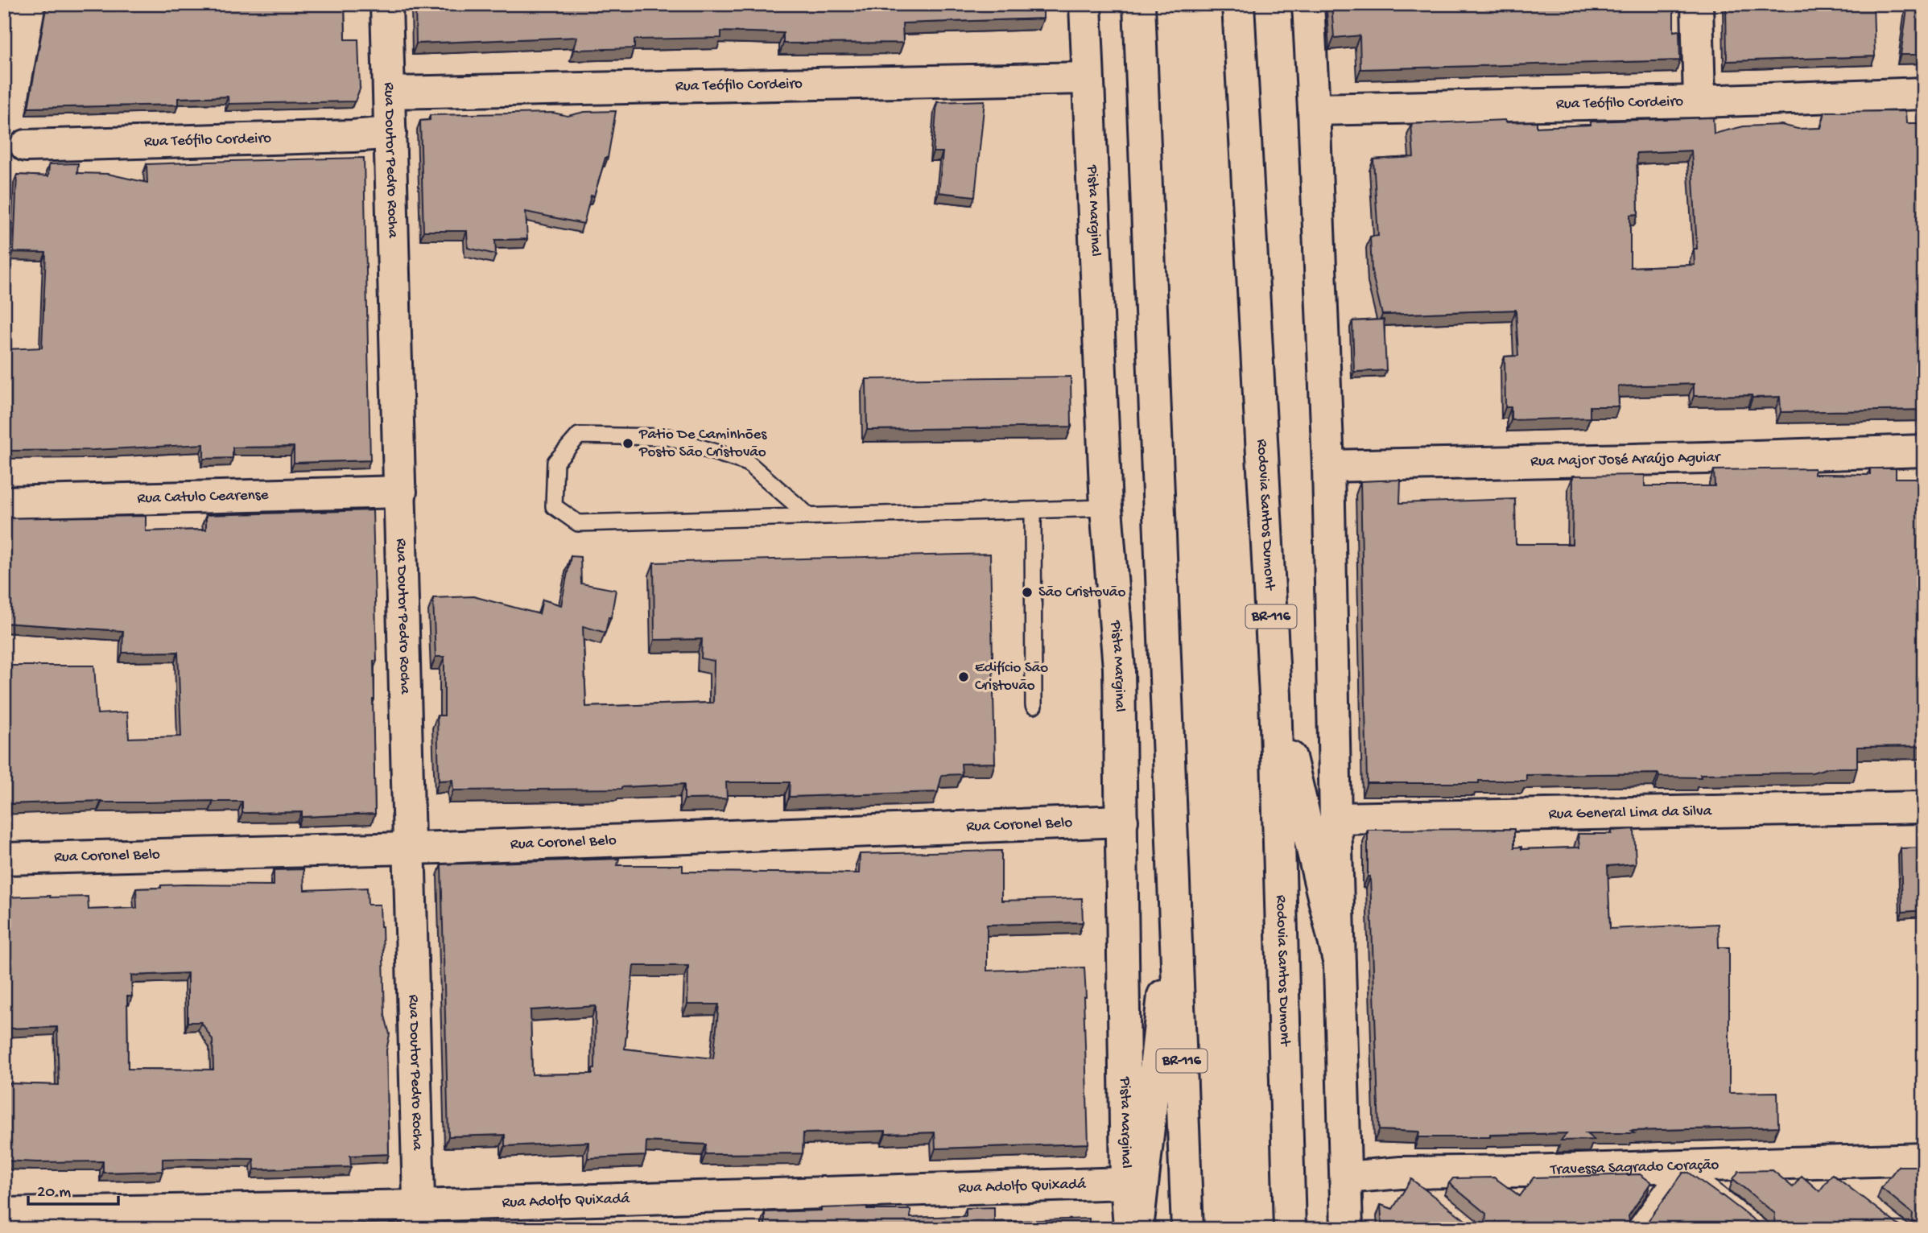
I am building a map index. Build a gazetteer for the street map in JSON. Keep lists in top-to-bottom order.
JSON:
{
  "streets": {
    "main road": [
      "Rua Teófilo Cordeiro",
      "Rua Doutor Pedro Rocha",
      "Pista Marginal",
      "Rua Major José Araújo Aguiar",
      "Rua Catulo Cearense",
      "Rodovia Santos Dumont",
      "BR-116",
      "Rua General Lima da Silva",
      "Rua Coronel Belo",
      "Travessa Sagrado Coração",
      "Rua Adolfo Quixadá"
    ]
  },
  "crossings": [
    ["Rua Teófilo Cordeiro", "Rua Doutor Pedro Rocha"],
    ["Rua Teófilo Cordeiro", "Pista Marginal"],
    ["Rua Doutor Pedro Rocha", "Rua Catulo Cearense"],
    ["Rua Doutor Pedro Rocha", "Rua Coronel Belo"],
    ["Rua Doutor Pedro Rocha", "Rua Adolfo Quixadá"],
    ["Pista Marginal", "Rua Coronel Belo"],
    ["Pista Marginal", "Rua Adolfo Quixadá"]
  ],
  "places": ["Patio De Caminhões Posto São Cristovão", "São Cristovão", "Edifício São Cristovão"],
  "scale_bar": "20 m"
}
